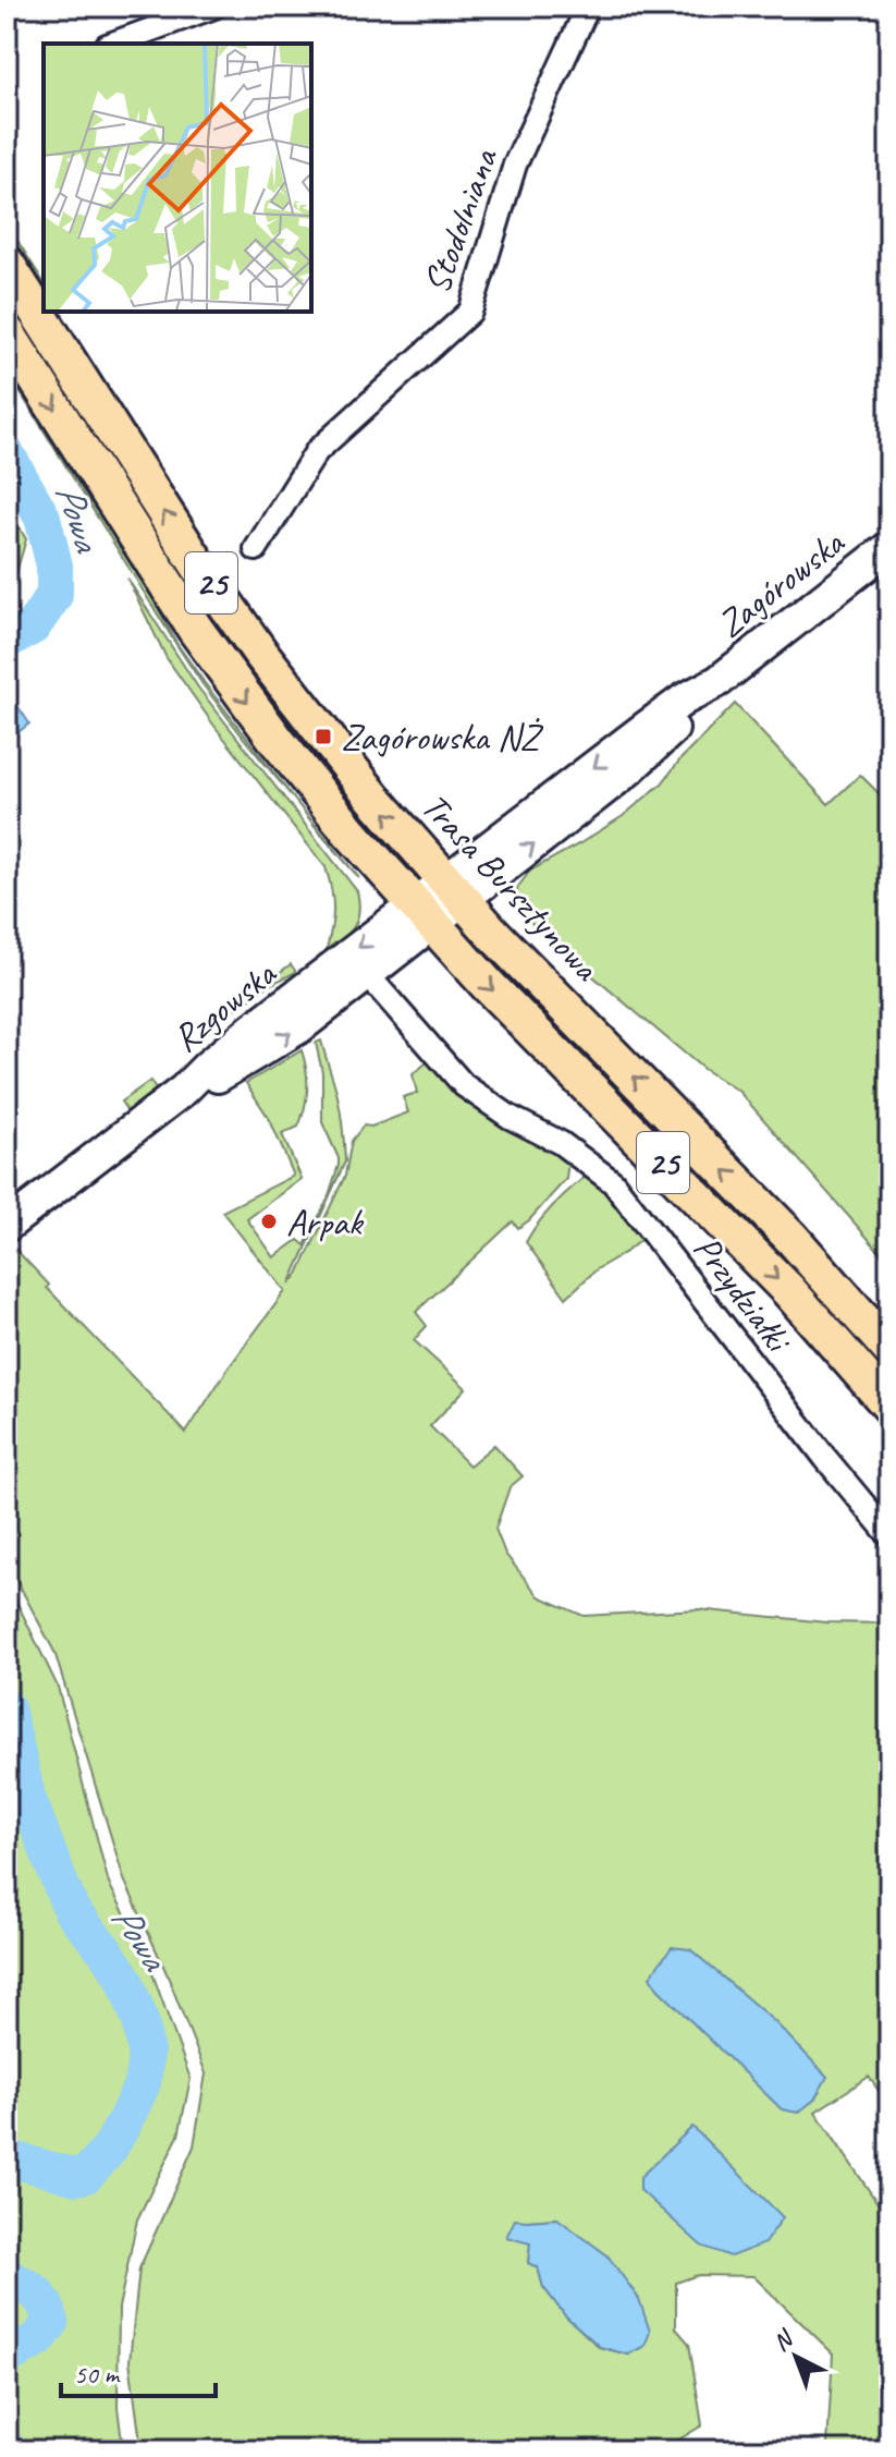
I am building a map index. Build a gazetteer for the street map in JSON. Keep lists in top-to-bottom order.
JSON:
{
  "streets": {
    "main road": ["25", "Trasa Bursztynowa"],
    "street": [
      "Stodolniana",
      "Zagórowska",
      "Rzgowska",
      "Przydziałki"
    ]
  },
  "crossings": [
    ["25", "Zagórowska"],
    ["Zagórowska", "Trasa Bursztynowa"],
    ["Zagórowska", "Rzgowska"],
    ["Zagórowska", "Przydziałki"]
  ],
  "water": ["Powa"],
  "places": {
    "transit": ["Zagórowska NŻ"],
    "other": ["Arpak"]
  },
  "scale_bar": "50 m",
  "north": "top left"
}
